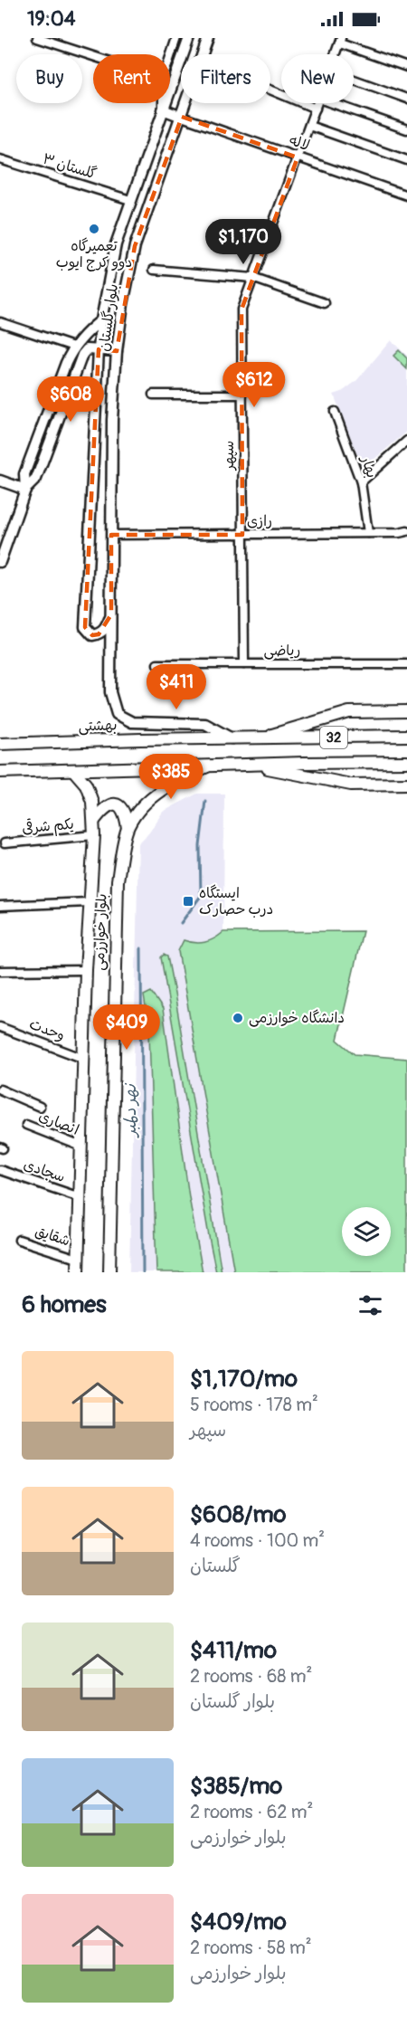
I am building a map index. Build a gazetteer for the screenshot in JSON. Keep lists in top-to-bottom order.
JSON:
{
  "streets": {
    "main road": ["بهشتی", "32", "بلوار خوارزمی"],
    "street": [
      "لاله",
      "گلستان ۳",
      "بلوار گلستان",
      "سپهر",
      "بهار",
      "رازی",
      "ریاضی",
      "یکم شرقی",
      "وحدت",
      "انصاری",
      "سجادی",
      "شقایق"
    ]
  },
  "crossings": [
    ["لاله", "بلوار گلستان"],
    ["لاله", "سپهر"],
    ["گلستان ۳", "بلوار گلستان"],
    ["بلوار گلستان", "رازی"],
    ["بلوار گلستان", "بهشتی"],
    ["سپهر", "رازی"],
    ["سپهر", "ریاضی"],
    ["بهار", "رازی"],
    ["بهشتی", "32"],
    ["32", "بلوار خوارزمی"],
    ["یکم شرقی", "بلوار خوارزمی"],
    ["بلوار خوارزمی", "وحدت"],
    ["بلوار خوارزمی", "انصاری"],
    ["بلوار خوارزمی", "سجادی"],
    ["بلوار خوارزمی", "شقایق"]
  ],
  "water": ["نهر دلمبر"],
  "places": {
    "other": ["تعمیرگاه دوو کرج ایوب", "دانشگاه خوارزمی"],
    "transit": ["ایستگاه درب حصارک"]
  },
  "page": {
    "status": "19:04",
    "chip": [
      "Buy",
      "Rent",
      "Filters",
      "New"
    ],
    "price": [
      "$1,170",
      "$612",
      "$608",
      "$411",
      "$385",
      "$409"
    ],
    "heading": "6 homes",
    "list": [
      {
        "name": "$1,170/mo",
        "note": "5 rooms · 178 m² · سپهر"
      },
      {
        "name": "$608/mo",
        "note": "4 rooms · 100 m² · گلستان"
      },
      {
        "name": "$411/mo",
        "note": "2 rooms · 68 m² · بلوار گلستان"
      },
      {
        "name": "$385/mo",
        "note": "2 rooms · 62 m² · بلوار خوارزمی"
      },
      {
        "name": "$409/mo",
        "note": "2 rooms · 58 m² · بلوار خوارزمی"
      }
    ]
  }
}
